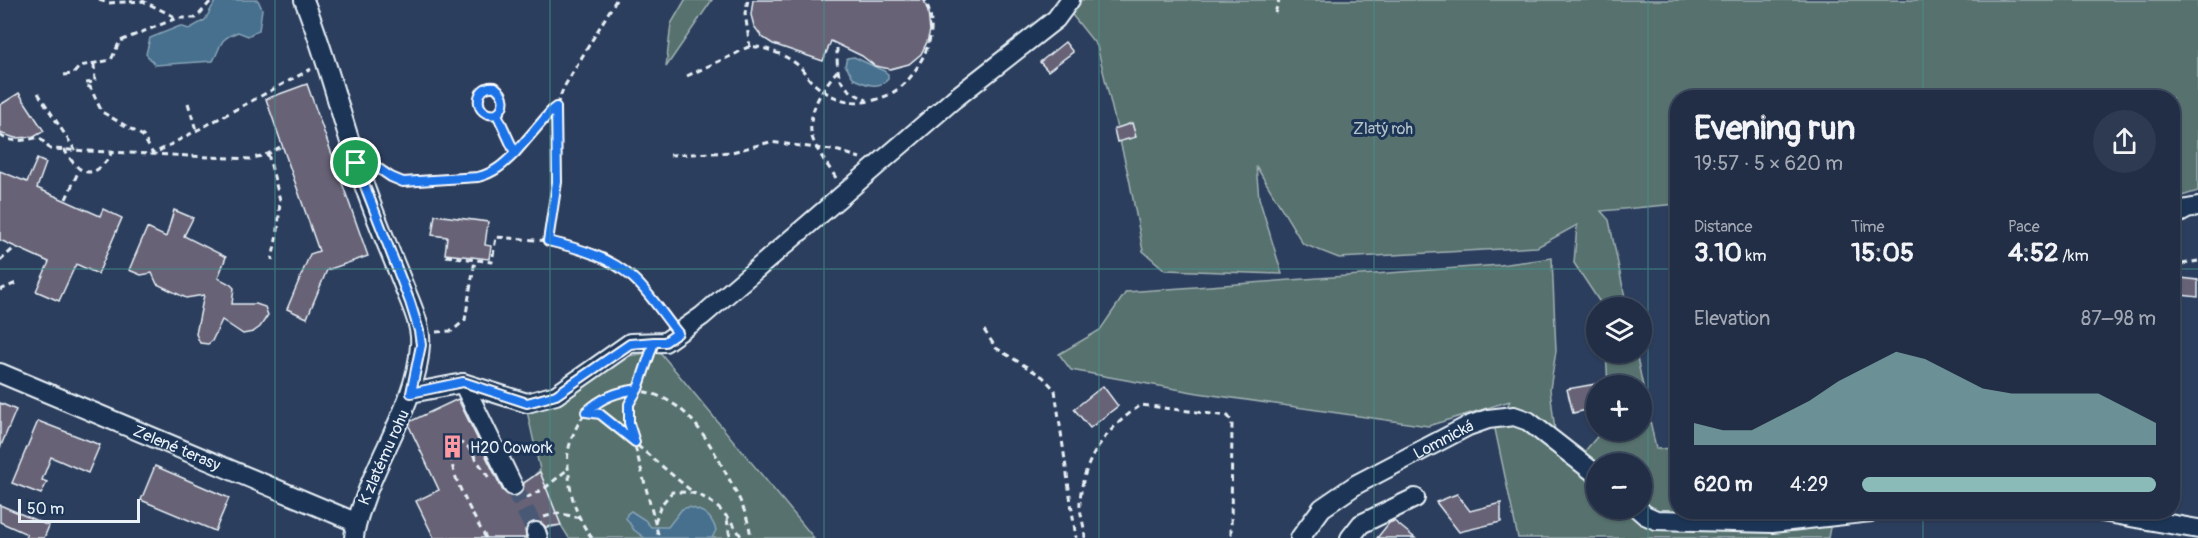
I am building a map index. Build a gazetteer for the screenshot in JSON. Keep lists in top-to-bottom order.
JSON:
{
  "streets": {
    "street": ["Lomnická", "Zelené terasy", "K zlatému rohu"]
  },
  "crossings": [
    ["Zelené terasy", "K zlatému rohu"]
  ],
  "parks": ["Zlatý roh"],
  "places": {
    "building": ["H2O Cowork"]
  },
  "scale_bar": "50 m",
  "page": {
    "heading": ["Evening run", "19:57 · 5 × 620 m"],
    "stats": [
      ["Distance", "3.10 km"],
      ["Time", "15:05"],
      ["Pace", "4:52 /km"]
    ],
    "chart": ["Elevation", "87–98 m"],
    "map_buttons": ["+", "−"],
    "list": [
      {
        "name": "620 m",
        "note": "4:29"
      }
    ],
    "scale": "50 m"
  }
}
